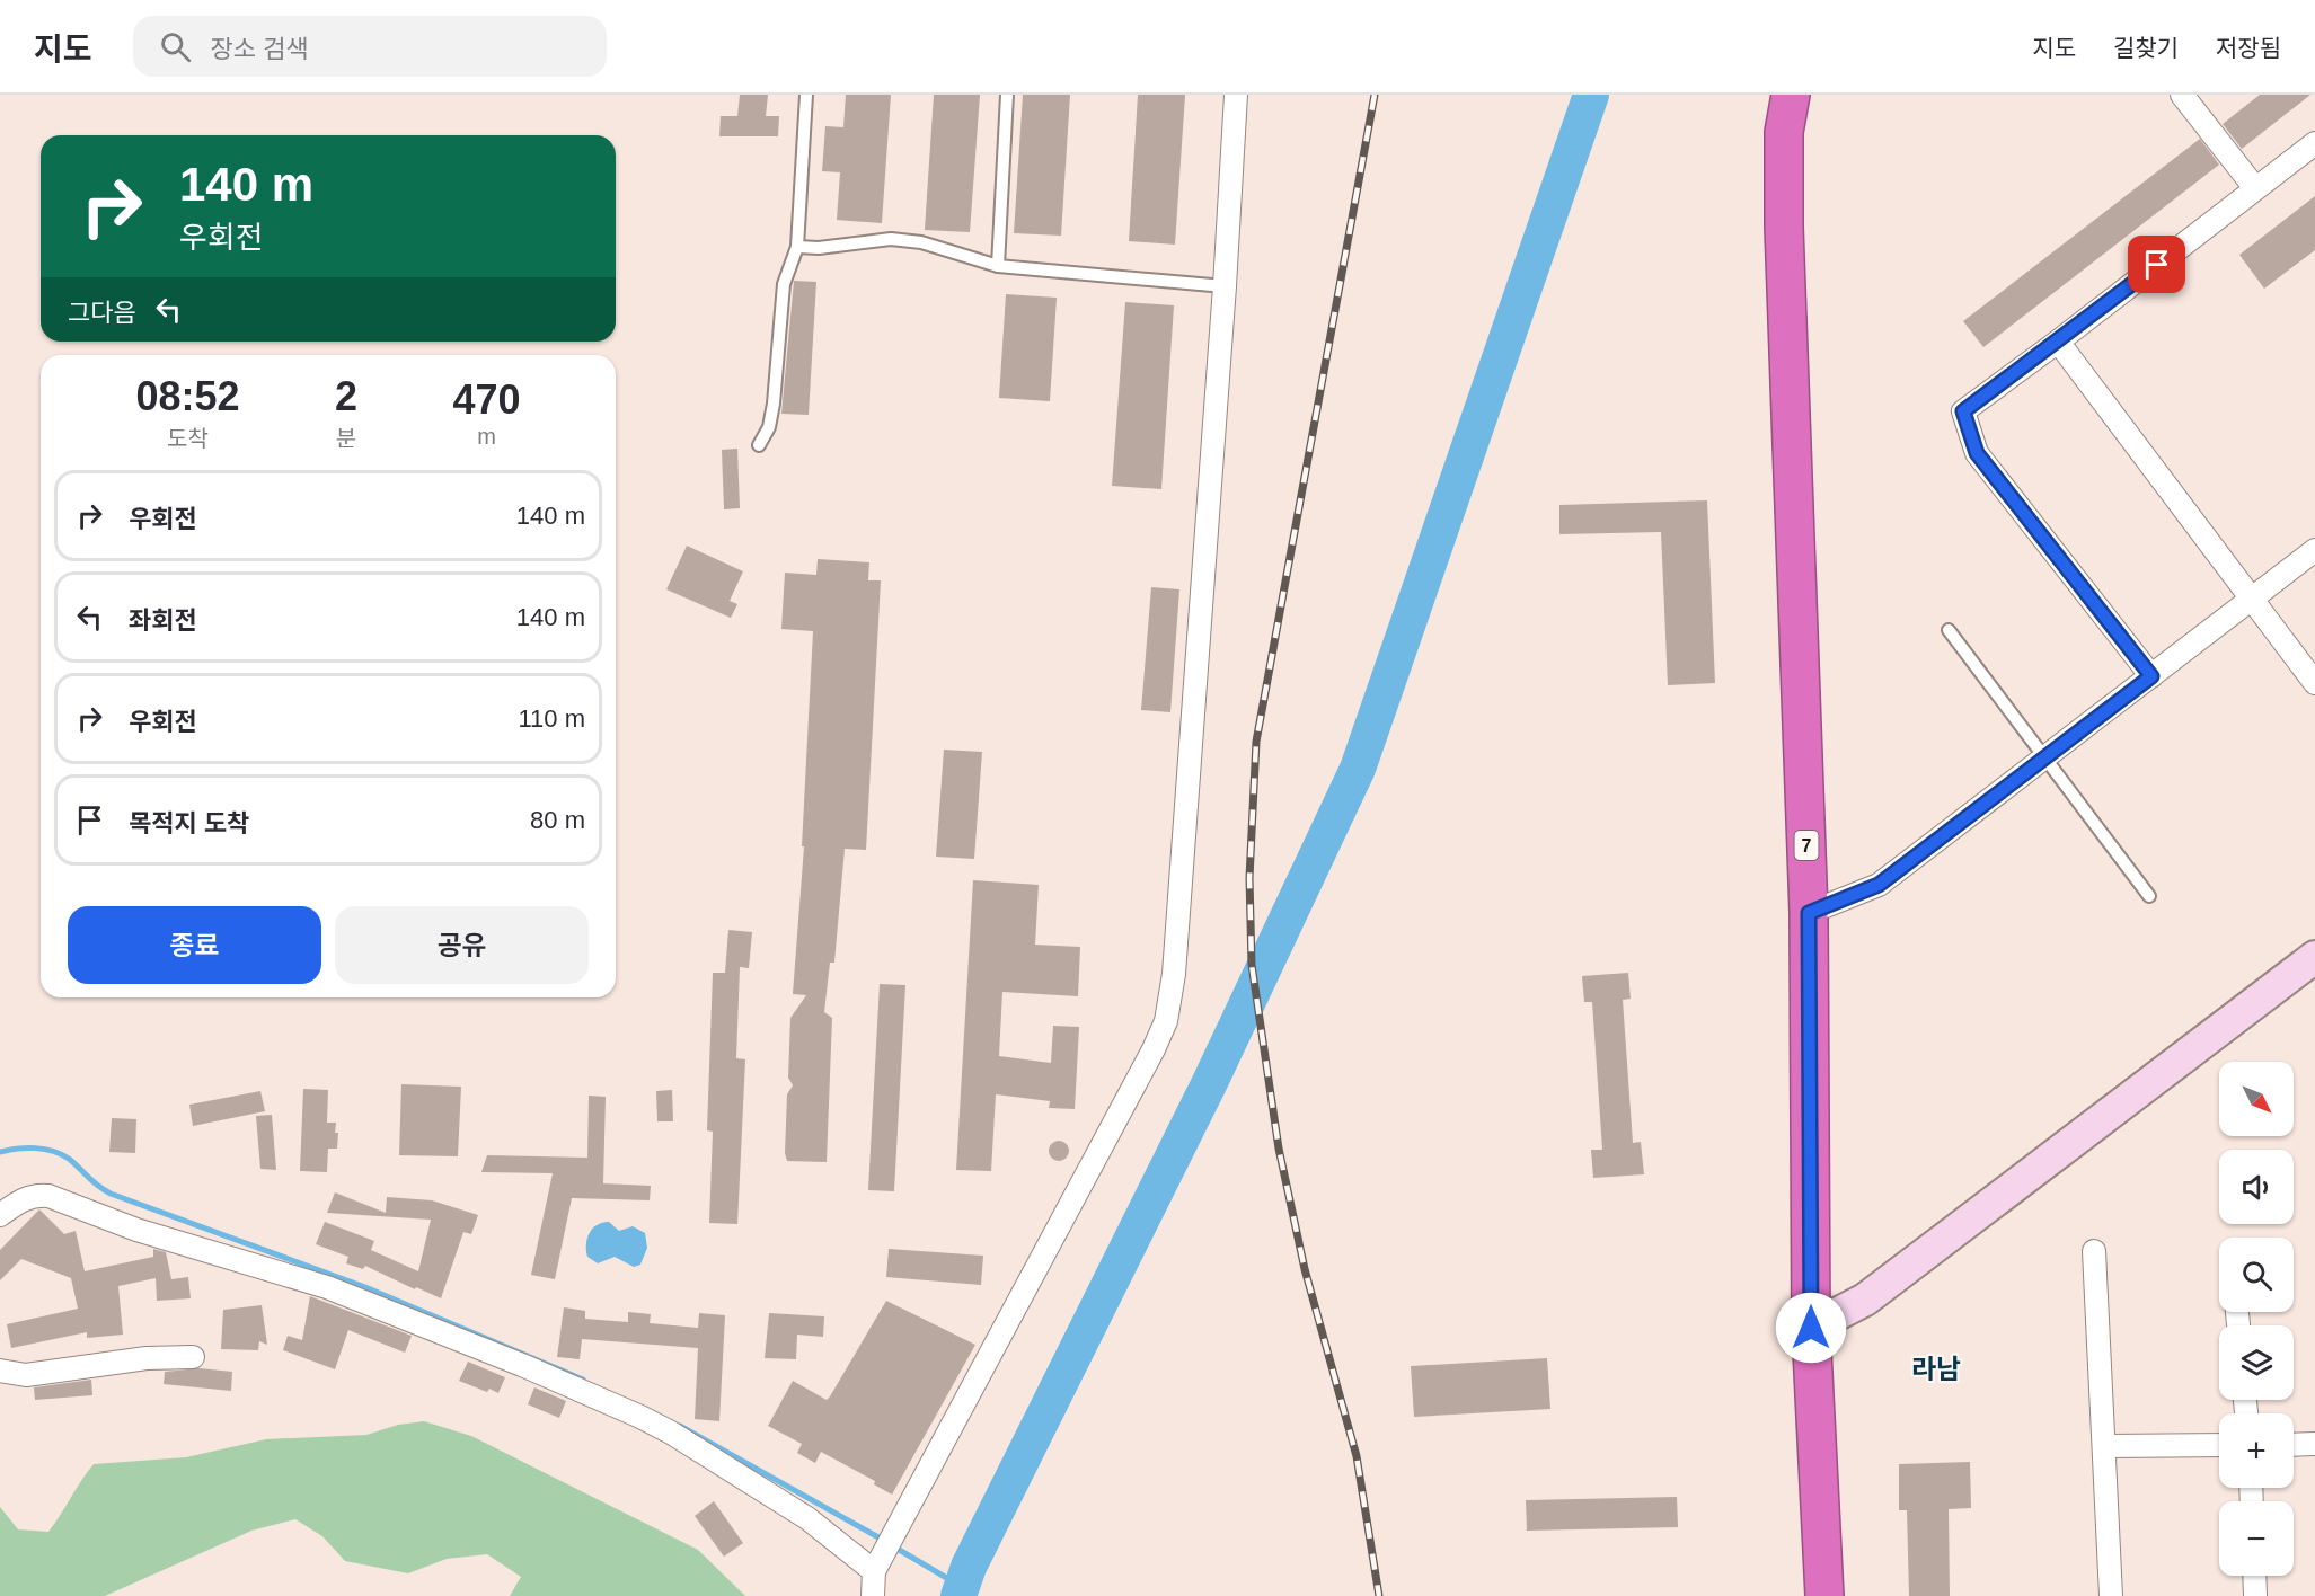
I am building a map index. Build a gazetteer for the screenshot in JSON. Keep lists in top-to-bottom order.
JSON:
{
  "streets": {
    "highway": ["7"]
  },
  "districts": ["라남"],
  "north": "bottom right",
  "page": {
    "header": "지도",
    "search": "장소 검색",
    "nav": ["지도", "길찾기", "저장됨"],
    "turn": ["140 m", "우회전"],
    "then": "그다음",
    "eta": [
      "08:52",
      "도착",
      "2",
      "분",
      "470",
      "m"
    ],
    "list": [
      {
        "name": "우회전",
        "value": "140 m"
      },
      {
        "name": "좌회전",
        "value": "140 m"
      },
      {
        "name": "우회전",
        "value": "110 m"
      },
      {
        "name": "목적지 도착",
        "value": "80 m"
      }
    ],
    "buttons": ["종료", "공유"],
    "map_buttons": ["+", "−"]
  }
}
